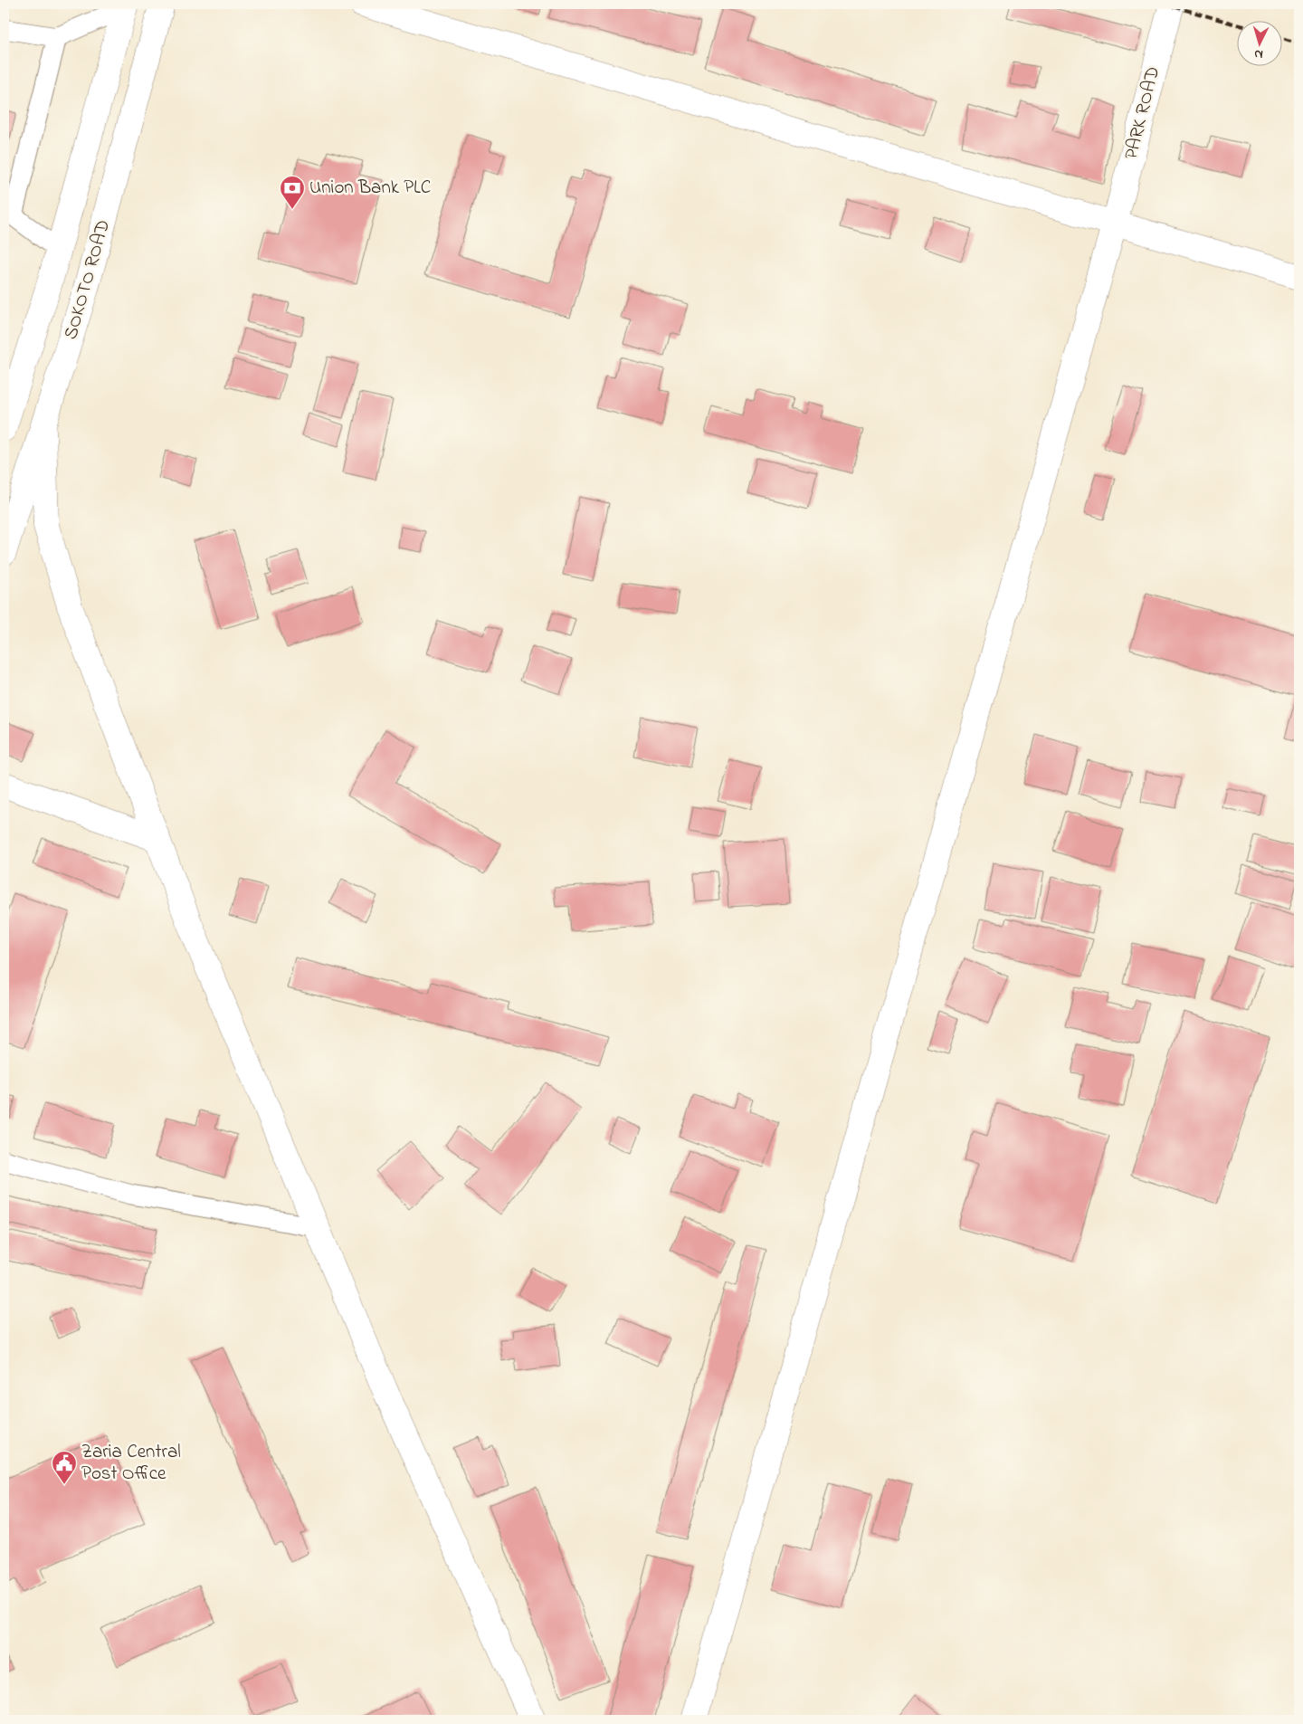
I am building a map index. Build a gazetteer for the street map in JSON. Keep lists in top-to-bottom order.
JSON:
{
  "streets": {
    "street": ["PARK ROAD", "SOKOTO ROAD"]
  },
  "places": {
    "bank": ["Union Bank PLC"],
    "public building": ["Zaria Central Post Office"]
  },
  "north": "bottom"
}
